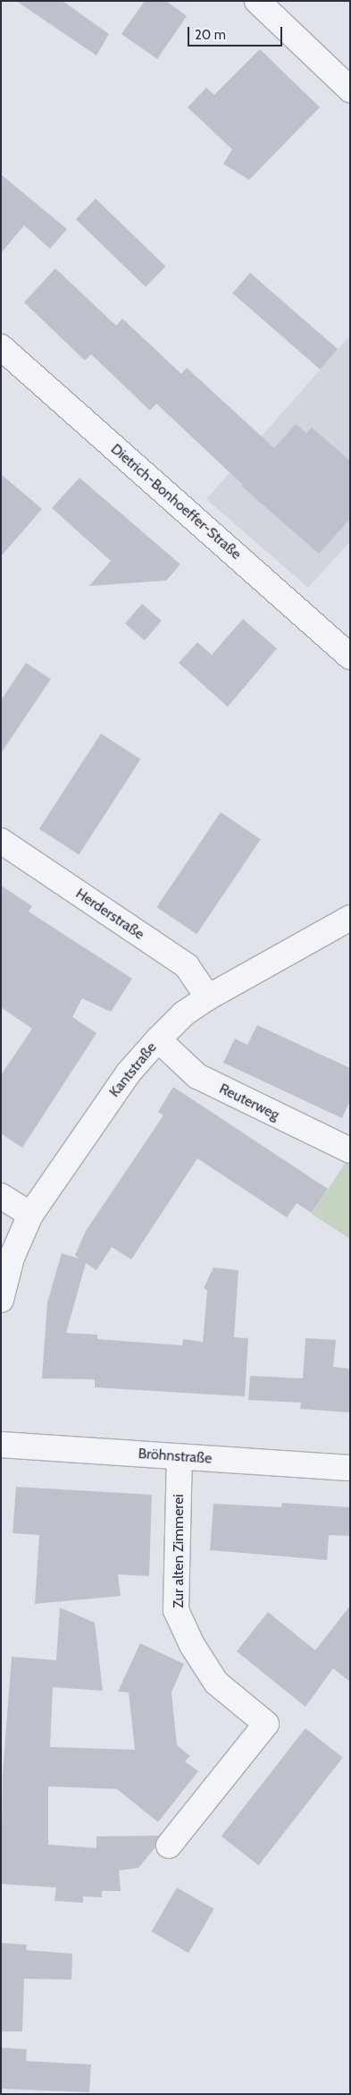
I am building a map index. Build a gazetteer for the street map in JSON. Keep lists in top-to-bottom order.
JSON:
{
  "streets": {
    "street": [
      "Dietrich-Bonhoeffer-Straße",
      "Herderstraße",
      "Kantstraße",
      "Reuterweg",
      "Bröhnstraße",
      "Zur alten Zimmerei"
    ]
  },
  "crossings": [
    ["Herderstraße", "Kantstraße"],
    ["Kantstraße", "Reuterweg"],
    ["Bröhnstraße", "Zur alten Zimmerei"]
  ],
  "scale_bar": "20 m"
}
